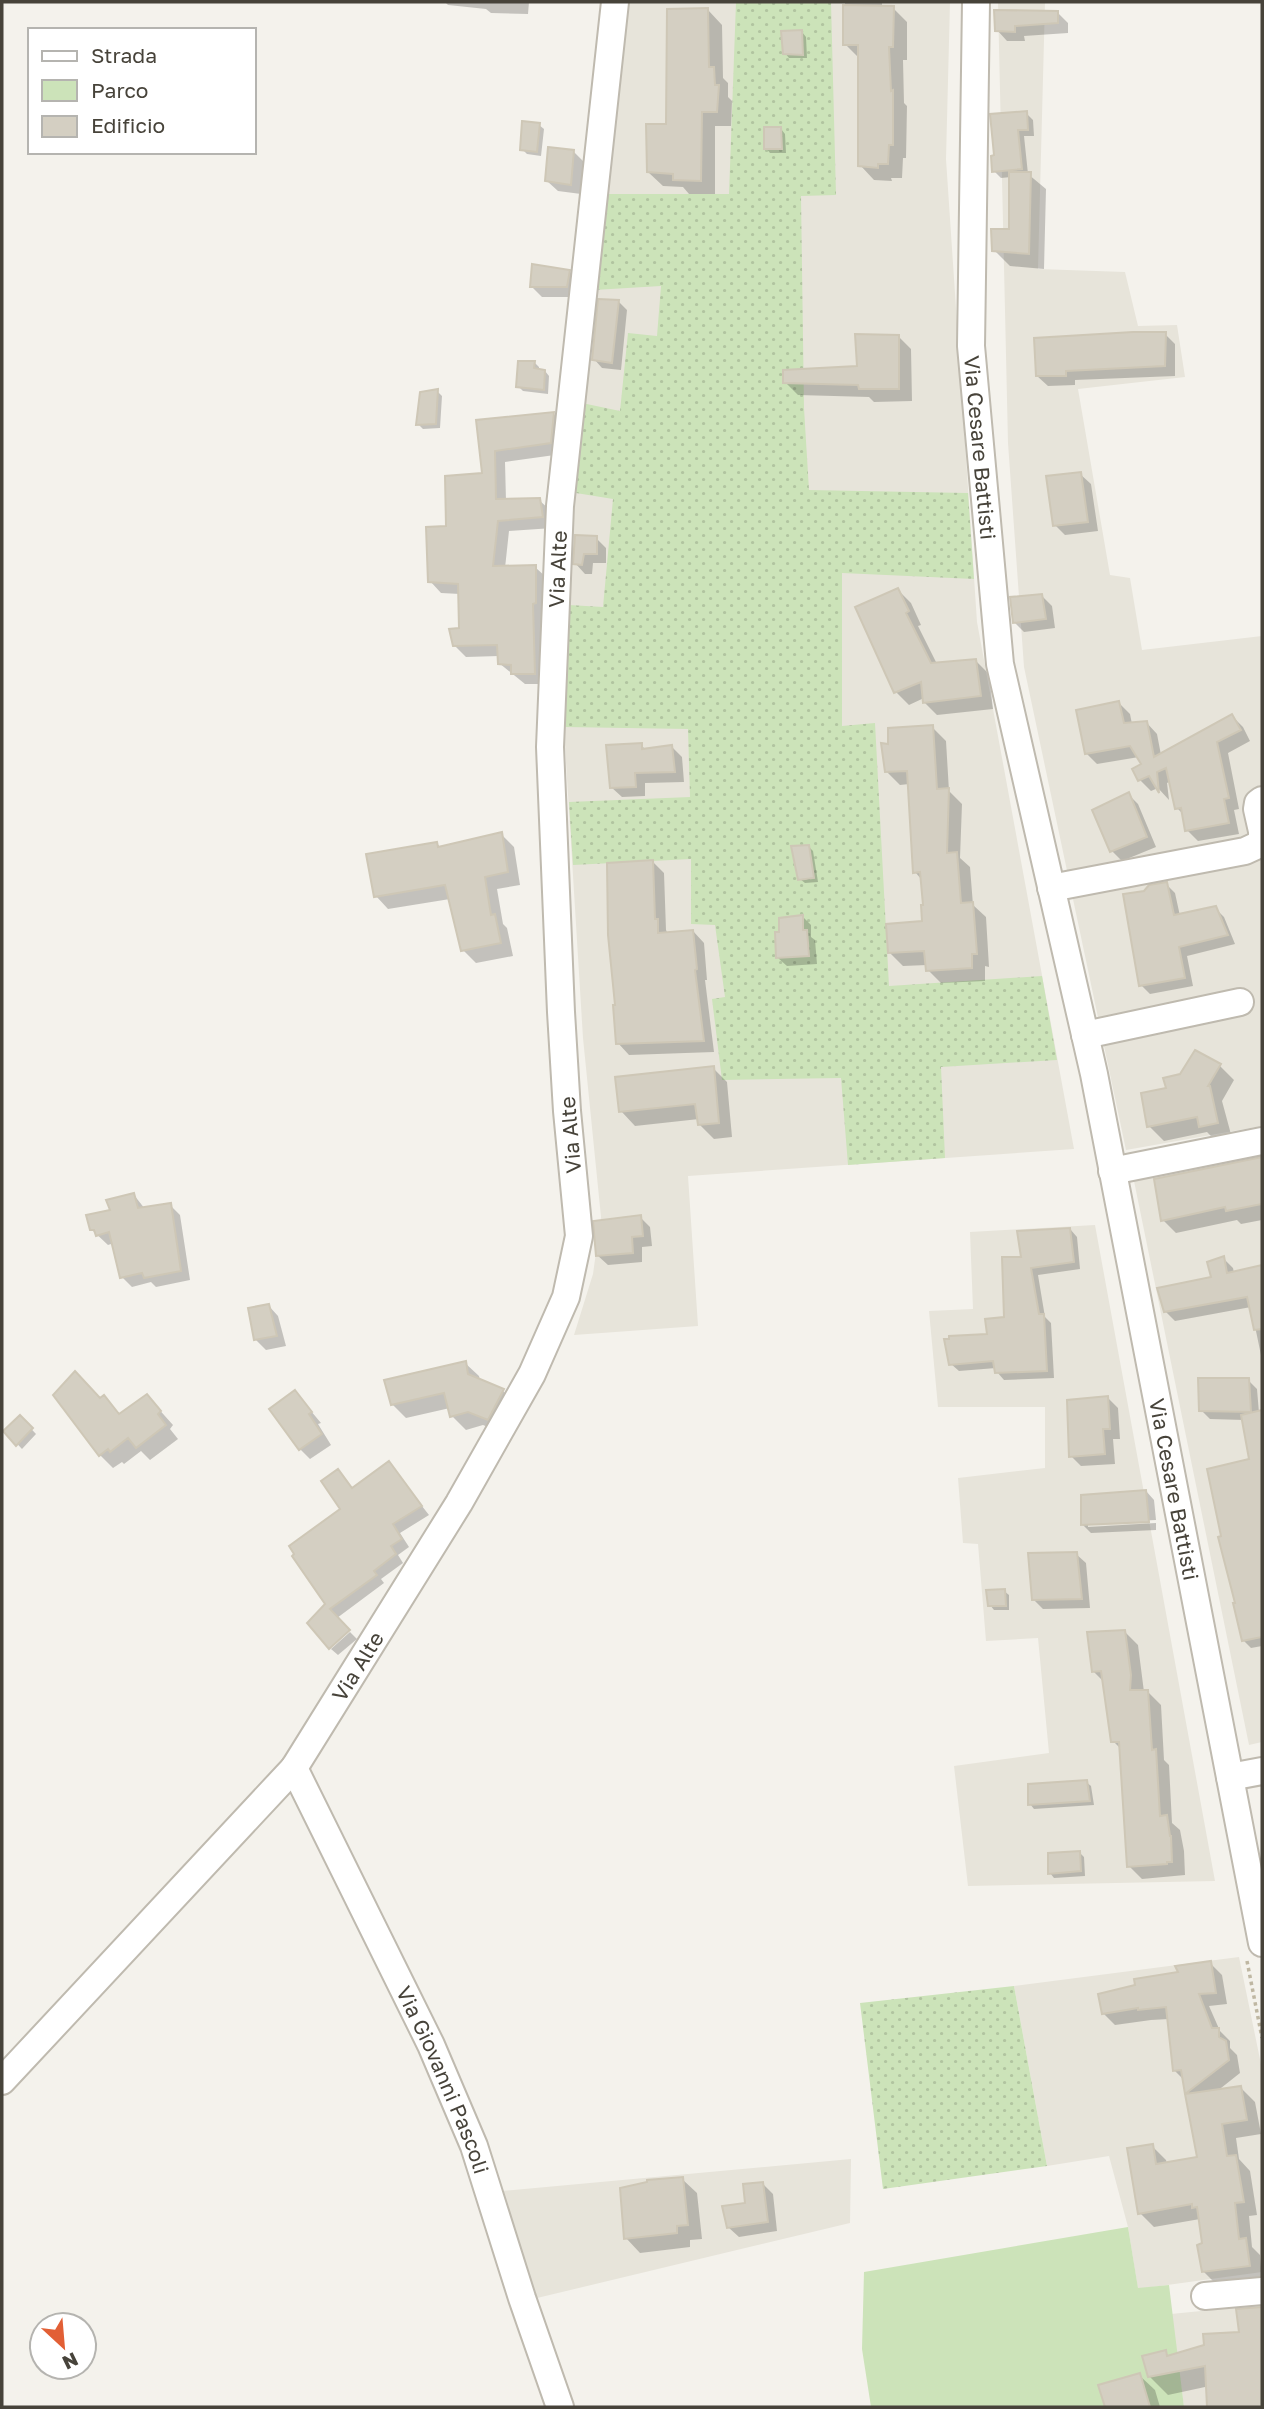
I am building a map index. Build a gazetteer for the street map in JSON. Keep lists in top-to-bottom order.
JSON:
{
  "streets": {
    "street": ["Via Cesare Battisti", "Via Alte", "Via Giovanni Pascoli"]
  },
  "crossings": [
    ["Via Alte", "Via Giovanni Pascoli"]
  ],
  "legend": ["Strada", "Parco", "Edificio"],
  "north": "bottom right"
}
